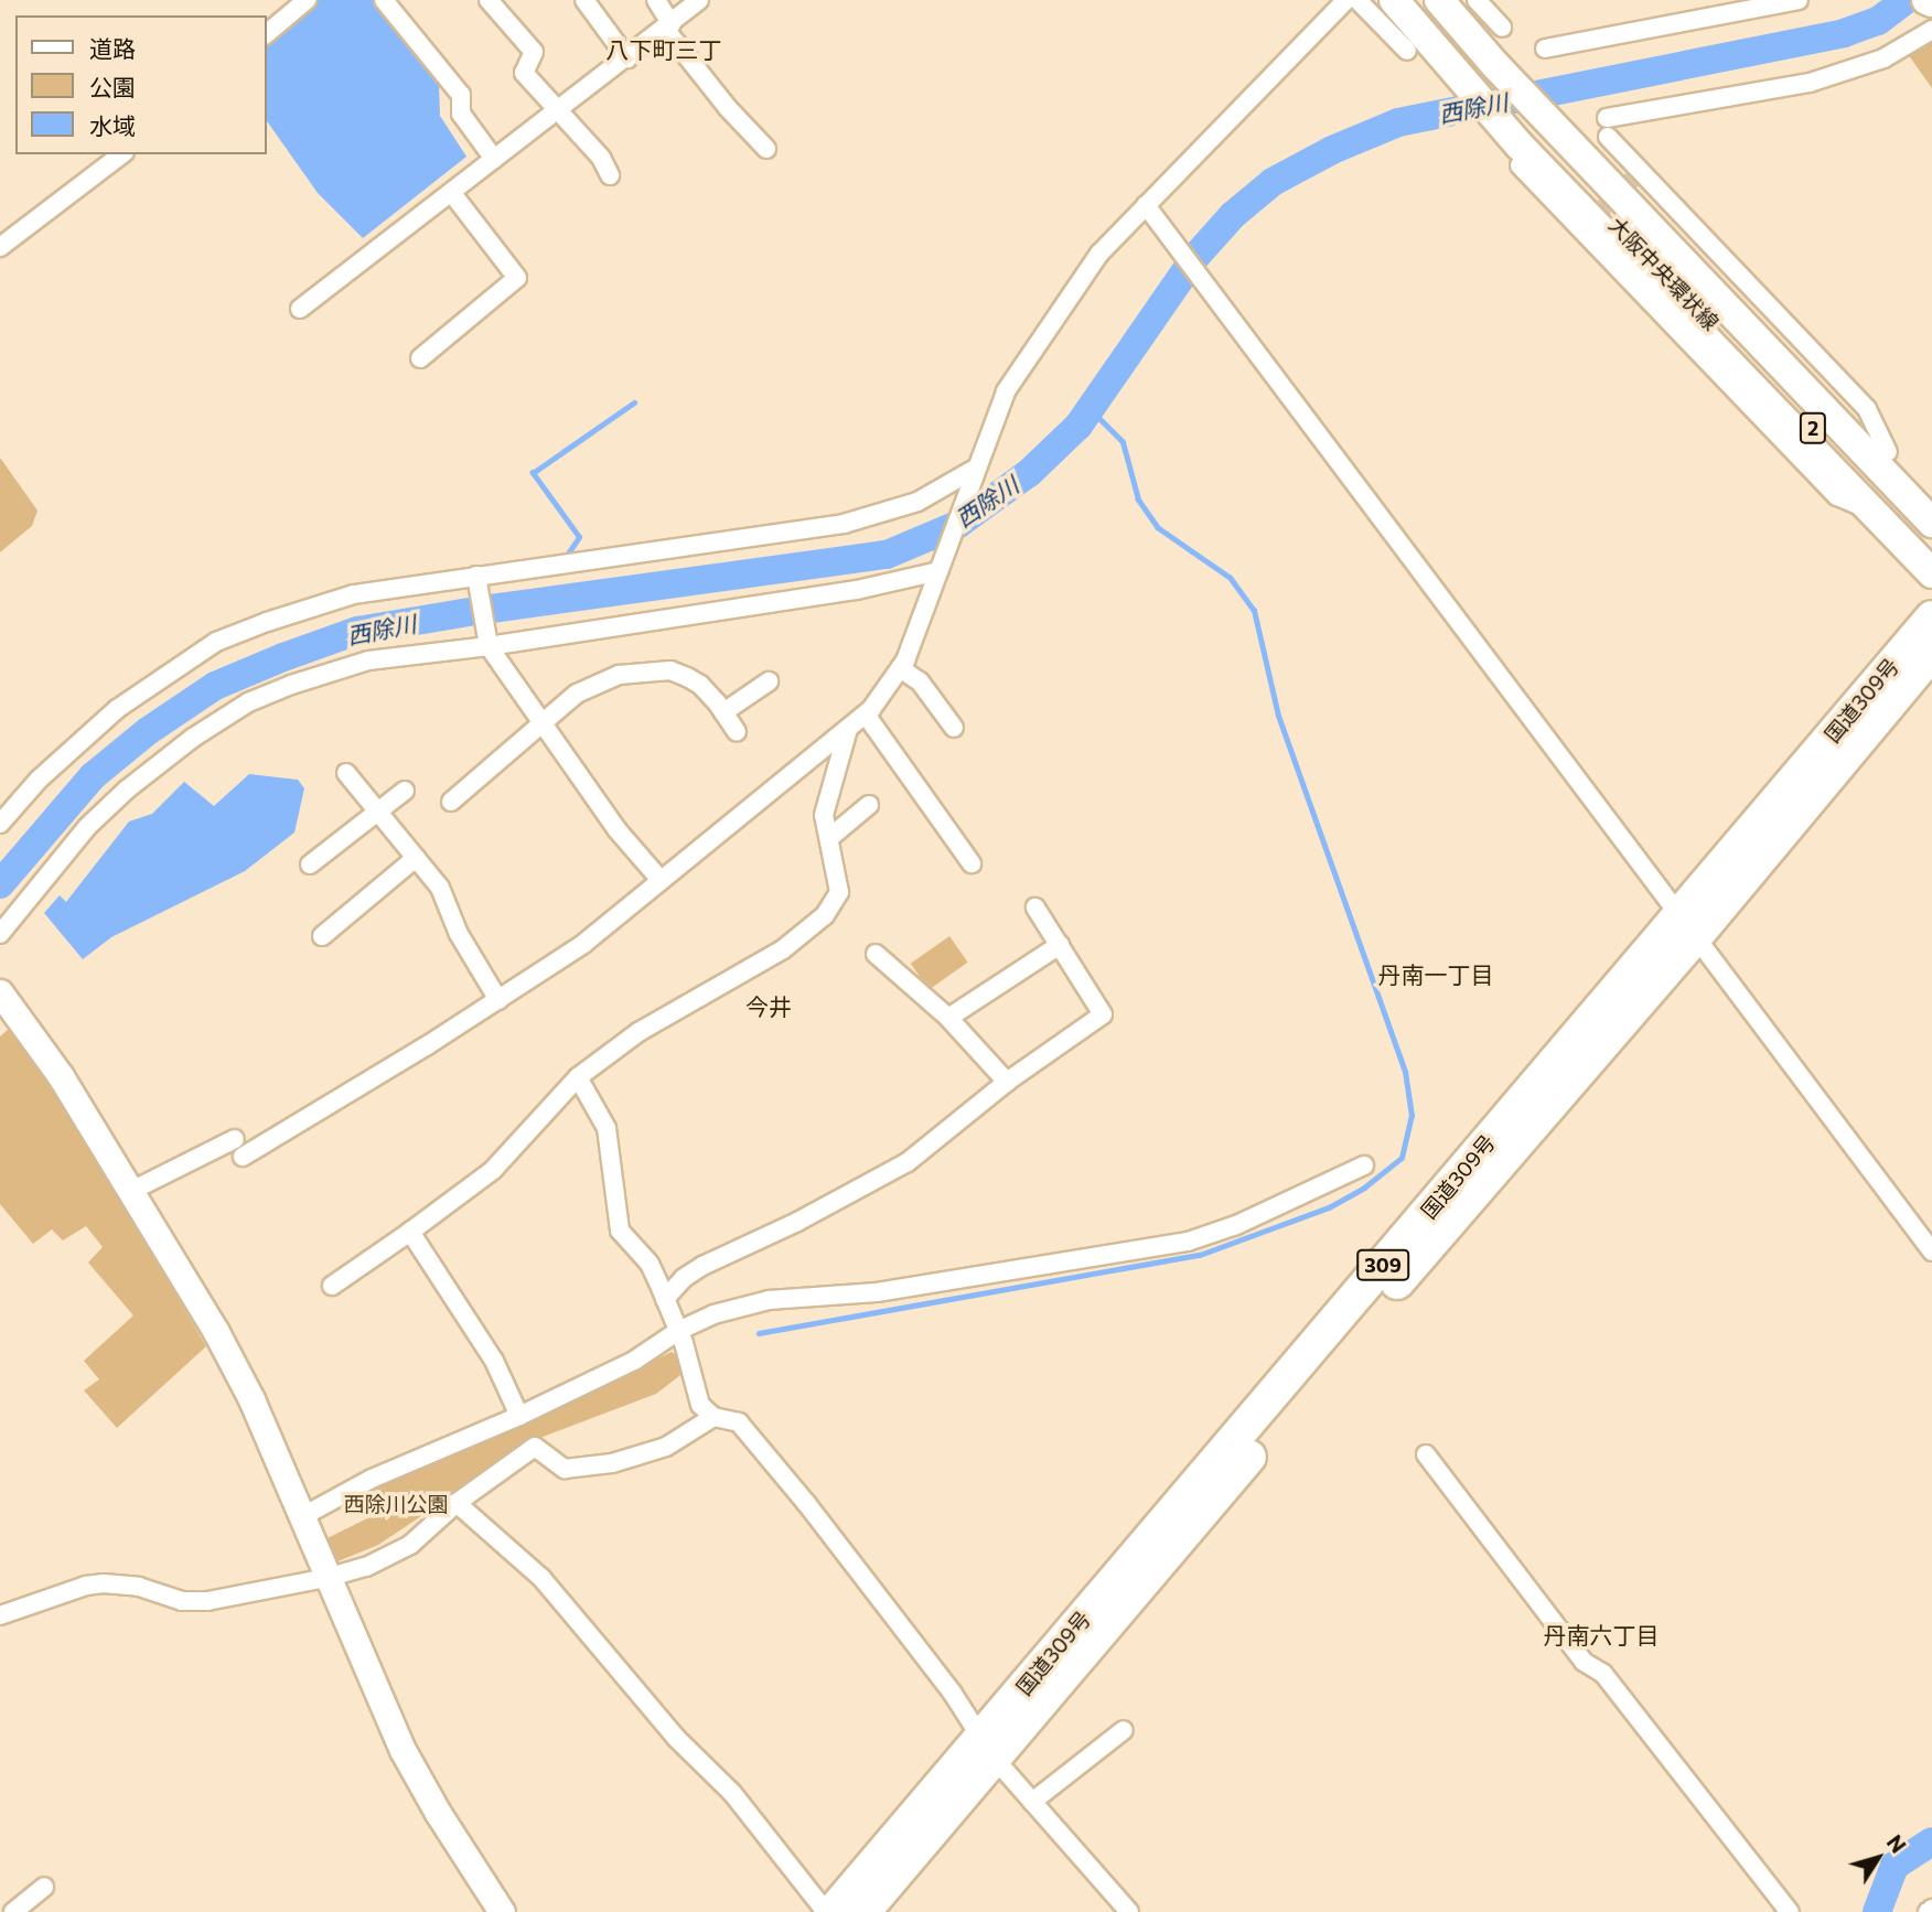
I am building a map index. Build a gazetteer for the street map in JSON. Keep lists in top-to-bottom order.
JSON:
{
  "streets": {
    "highway": ["国道309号", "309"],
    "main road": ["大阪中央環状線", "2"]
  },
  "districts": [
    "八下町三丁",
    "丹南一丁目",
    "今井",
    "丹南六丁目"
  ],
  "water": ["西除川"],
  "parks": ["西除川公園"],
  "legend": ["道路", "公園", "水域"],
  "north": "top right"
}
